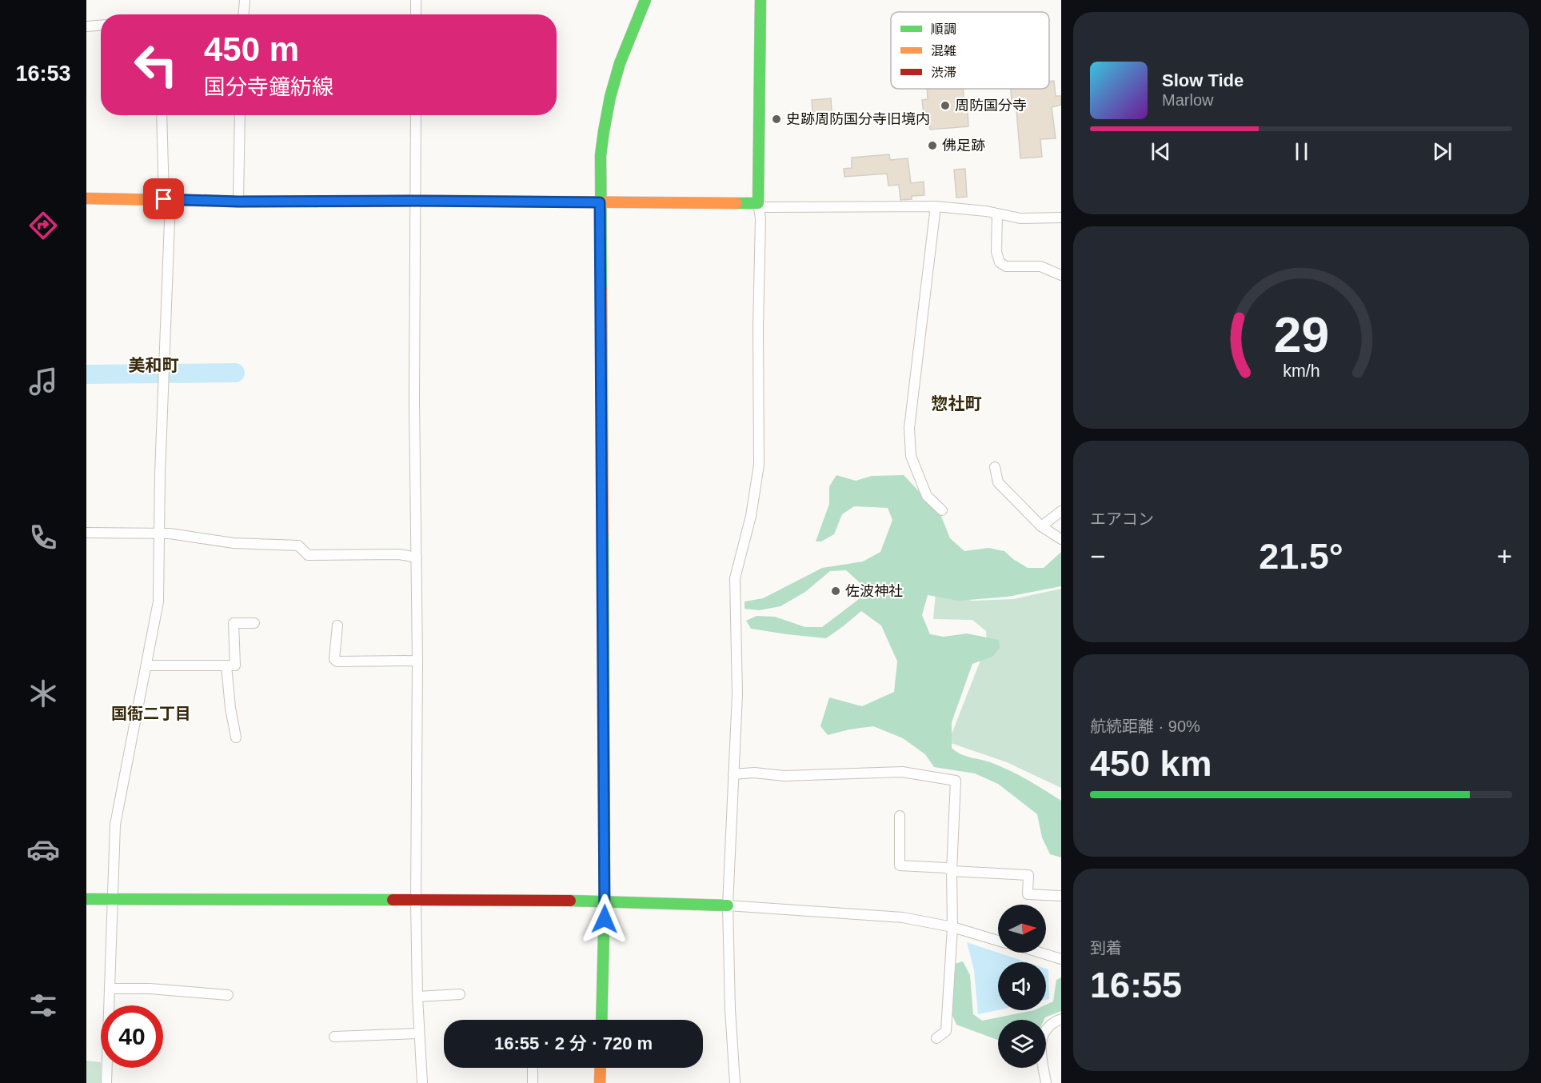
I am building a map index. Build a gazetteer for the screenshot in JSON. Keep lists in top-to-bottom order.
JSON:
{
  "districts": ["美和町", "惣社町", "国衙二丁目"],
  "places": [
    "周防国分寺",
    "史跡周防国分寺旧境内",
    "佛足跡",
    "佐波神社"
  ],
  "legend": ["順調", "混雑", "渋滞"],
  "north": "right",
  "page": {
    "tabs": "16:53",
    "turn": ["450 m", "国分寺鐘紡線"],
    "song": ["Slow Tide", "Marlow"],
    "tile": [
      "エアコン",
      ["航続距離 · 90%", "450 km"],
      ["到着", "16:55"]
    ],
    "heat": ["−", "21.5°", "+"],
    "limit": "40",
    "trip": "16:55 · 2 分 · 720 m",
    "gauge": ["29", "km/h"]
  }
}
